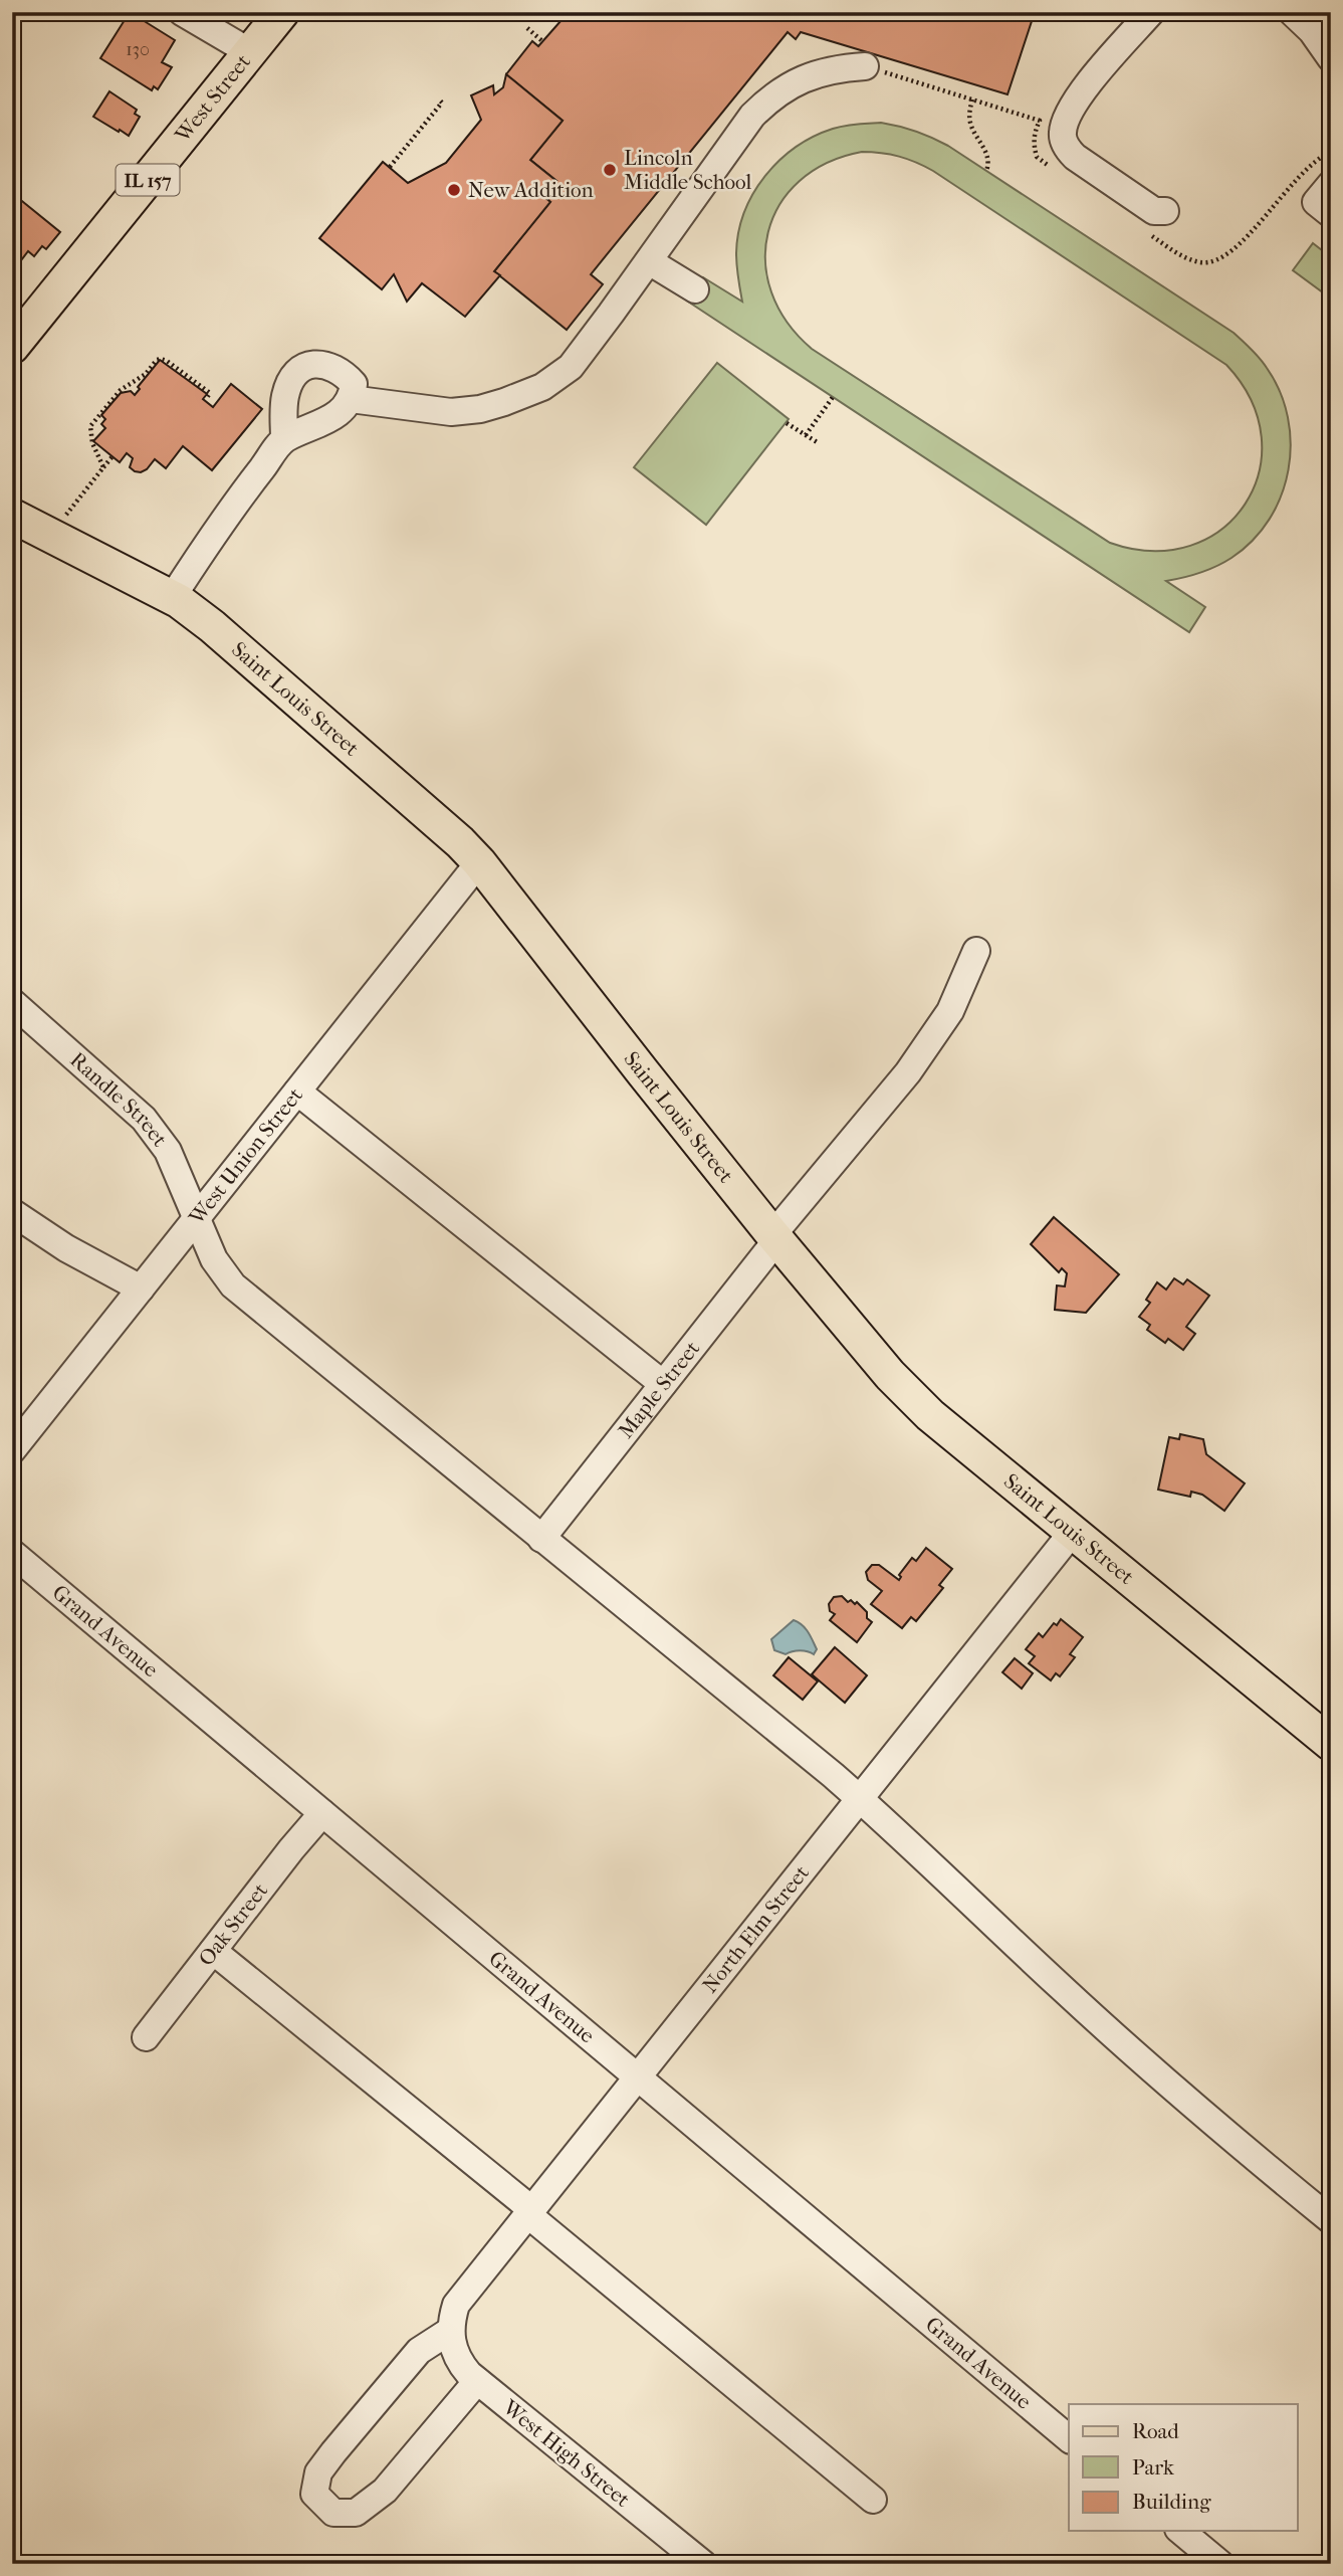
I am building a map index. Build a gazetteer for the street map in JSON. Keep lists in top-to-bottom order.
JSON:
{
  "streets": {
    "main road": ["West Street", "IL 157", "Saint Louis Street"],
    "street": [
      "Randle Street",
      "West Union Street",
      "Maple Street",
      "Grand Avenue",
      "Oak Street",
      "North Elm Street",
      "West High Street"
    ]
  },
  "crossings": [
    ["Saint Louis Street", "West Union Street"],
    ["Saint Louis Street", "Maple Street"],
    ["Saint Louis Street", "North Elm Street"],
    ["Randle Street", "West Union Street"],
    ["Randle Street", "Maple Street"],
    ["Randle Street", "North Elm Street"],
    ["Grand Avenue", "Oak Street"],
    ["Grand Avenue", "North Elm Street"],
    ["North Elm Street", "West High Street"]
  ],
  "places": ["Lincoln Middle School", "New Addition"],
  "house_numbers": ["130"],
  "legend": ["Road", "Park", "Building"]
}
